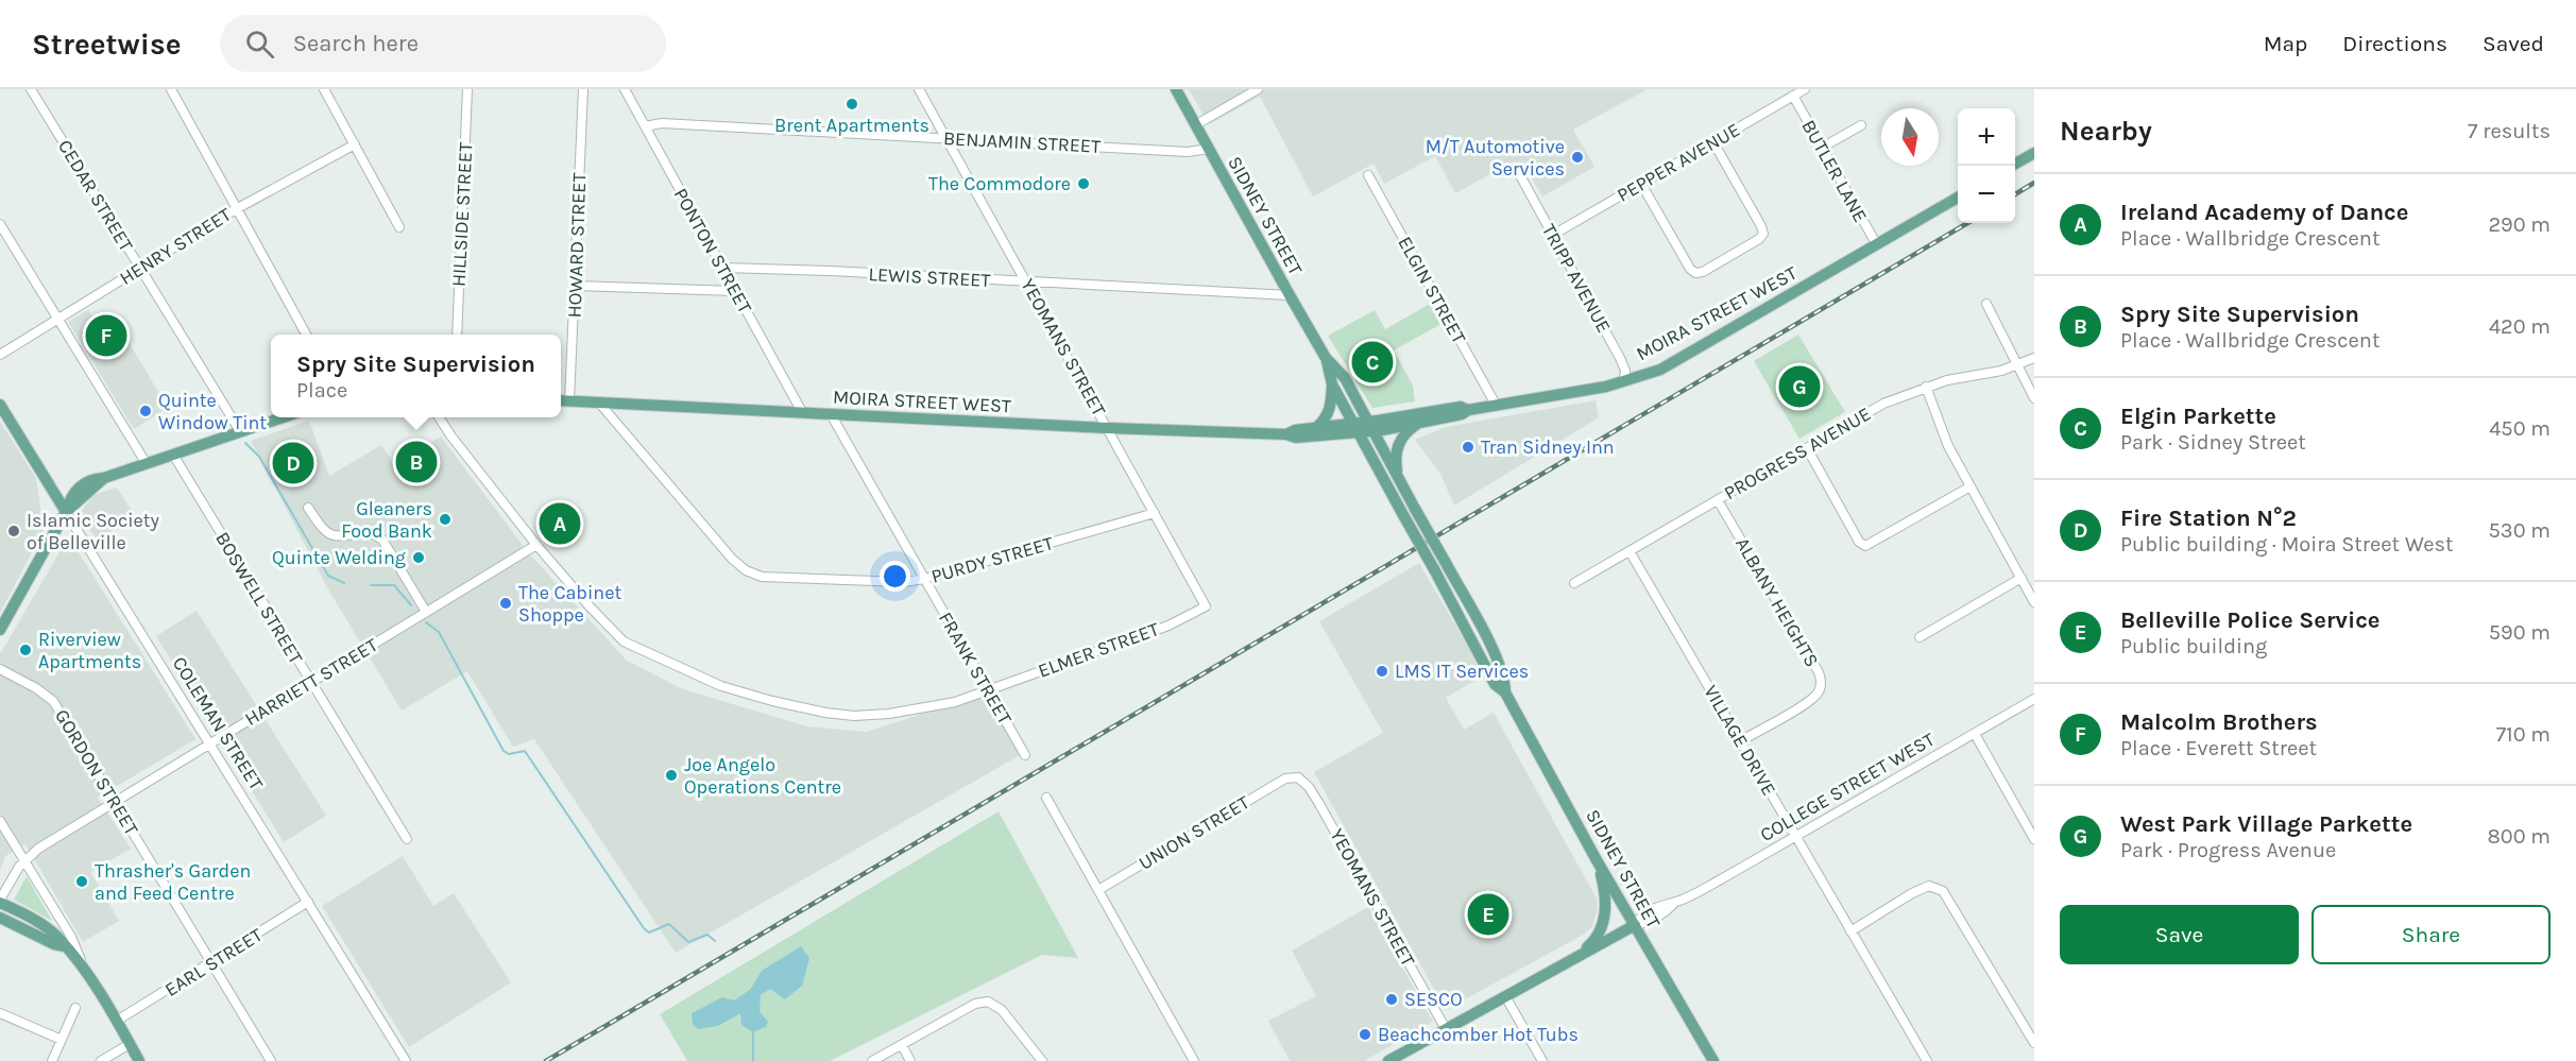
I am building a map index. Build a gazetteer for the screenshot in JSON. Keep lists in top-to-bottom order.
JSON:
{
  "streets": {
    "main road": [
      "SIDNEY STREET",
      "MOIRA STREET WEST",
      "COLEMAN STREET",
      "COLLEGE STREET WEST"
    ],
    "street": [
      "BENJAMIN STREET",
      "PEPPER AVENUE",
      "BUTLER LANE",
      "CEDAR STREET",
      "HILLSIDE STREET",
      "HOWARD STREET",
      "HENRY STREET",
      "PONTON STREET",
      "LEWIS STREET",
      "TRIPP AVENUE",
      "ELGIN STREET",
      "YEOMANS STREET",
      "PROGRESS AVENUE",
      "PURDY STREET",
      "BOSWELL STREET",
      "ALBANY HEIGHTS",
      "ELMER STREET",
      "FRANK STREET",
      "HARRIETT STREET",
      "VILLAGE DRIVE",
      "GORDON STREET",
      "UNION STREET",
      "EARL STREET"
    ]
  },
  "crossings": [
    ["BENJAMIN STREET", "SIDNEY STREET"],
    ["BENJAMIN STREET", "PONTON STREET"],
    ["BENJAMIN STREET", "YEOMANS STREET"],
    ["PEPPER AVENUE", "BUTLER LANE"],
    ["PEPPER AVENUE", "TRIPP AVENUE"],
    ["BUTLER LANE", "MOIRA STREET WEST"],
    ["CEDAR STREET", "HENRY STREET"],
    ["SIDNEY STREET", "LEWIS STREET"],
    ["SIDNEY STREET", "MOIRA STREET WEST"],
    ["SIDNEY STREET", "COLLEGE STREET WEST"],
    ["HOWARD STREET", "MOIRA STREET WEST"],
    ["PONTON STREET", "LEWIS STREET"],
    ["PONTON STREET", "MOIRA STREET WEST"],
    ["LEWIS STREET", "YEOMANS STREET"],
    ["TRIPP AVENUE", "MOIRA STREET WEST"],
    ["ELGIN STREET", "MOIRA STREET WEST"],
    ["MOIRA STREET WEST", "YEOMANS STREET"],
    ["MOIRA STREET WEST", "PURDY STREET"],
    ["MOIRA STREET WEST", "FRANK STREET"],
    ["YEOMANS STREET", "PURDY STREET"],
    ["YEOMANS STREET", "ELMER STREET"],
    ["YEOMANS STREET", "COLLEGE STREET WEST"],
    ["YEOMANS STREET", "UNION STREET"],
    ["PROGRESS AVENUE", "ALBANY HEIGHTS"],
    ["PROGRESS AVENUE", "VILLAGE DRIVE"],
    ["PURDY STREET", "FRANK STREET"],
    ["BOSWELL STREET", "HARRIETT STREET"],
    ["ALBANY HEIGHTS", "VILLAGE DRIVE"],
    ["ELMER STREET", "FRANK STREET"],
    ["ELMER STREET", "HARRIETT STREET"],
    ["HARRIETT STREET", "COLEMAN STREET"],
    ["HARRIETT STREET", "GORDON STREET"],
    ["COLEMAN STREET", "EARL STREET"],
    ["VILLAGE DRIVE", "COLLEGE STREET WEST"],
    ["GORDON STREET", "EARL STREET"]
  ],
  "places": [
    "Brent Apartments",
    "M/T Automotive Services",
    "The Commodore",
    "Quinte Window Tint",
    "Tran Sidney Inn",
    "Gleaners Food Bank",
    "Islamic Society of Belleville",
    "Quinte Welding",
    "The Cabinet Shoppe",
    "Riverview Apartments",
    "LMS IT Services",
    "Joe Angelo Operations Centre",
    "Thrasher's Garden and Feed Centre",
    "SESCO",
    "Beachcomber Hot Tubs"
  ],
  "north": "bottom",
  "page": {
    "header": "Streetwise",
    "search": "Search here",
    "nav": ["Map", "Directions", "Saved"],
    "heading": ["Nearby", "7 results"],
    "map_buttons": ["+", "−"],
    "list": [
      {
        "mark": "A",
        "name": "Ireland Academy of Dance",
        "note": "Place · Wallbridge Crescent",
        "value": "290 m"
      },
      {
        "mark": "B",
        "name": "Spry Site Supervision",
        "note": "Place · Wallbridge Crescent",
        "value": "420 m"
      },
      {
        "mark": "C",
        "name": "Elgin Parkette",
        "note": "Park · Sidney Street",
        "value": "450 m"
      },
      {
        "mark": "D",
        "name": "Fire Station N°2",
        "note": "Public building · Moira Street West",
        "value": "530 m"
      },
      {
        "mark": "E",
        "name": "Belleville Police Service",
        "note": "Public building",
        "value": "590 m"
      },
      {
        "mark": "F",
        "name": "Malcolm Brothers",
        "note": "Place · Everett Street",
        "value": "710 m"
      },
      {
        "mark": "G",
        "name": "West Park Village Parkette",
        "note": "Park · Progress Avenue",
        "value": "800 m"
      }
    ],
    "pins": [
      "F",
      "C",
      "G",
      "B",
      "D",
      "A",
      "E"
    ],
    "popup": ["Spry Site Supervision", "Place"],
    "buttons": ["Save", "Share"]
  }
}
